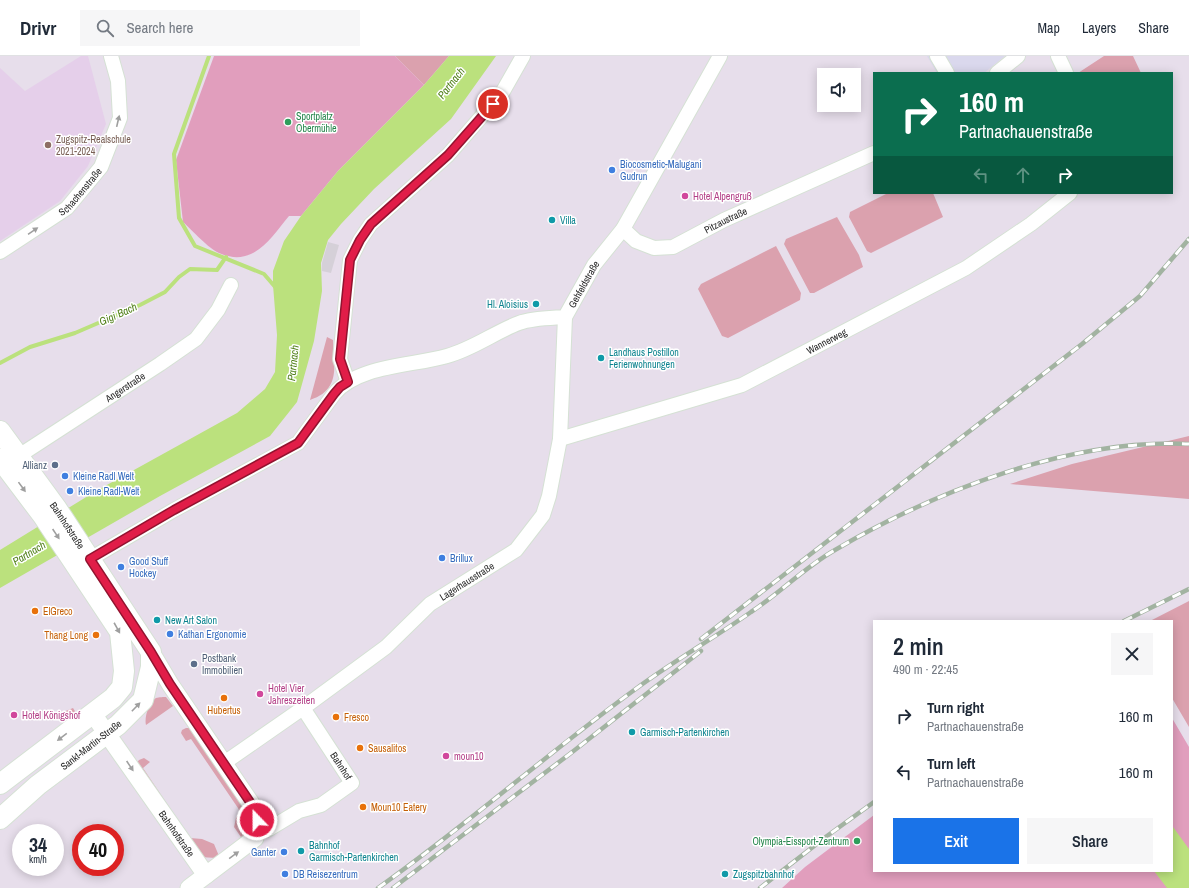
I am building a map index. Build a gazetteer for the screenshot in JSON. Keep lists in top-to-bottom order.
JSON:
{
  "streets": {
    "main road": ["Bahnhofstraße", "Sankt-Martin-Straße"],
    "street": [
      "Schachenstraße",
      "Pitzaustraße",
      "Gehfeldstraße",
      "Wannerweg",
      "Angerstraße",
      "Lagerhausstraße",
      "Bahnhof"
    ]
  },
  "crossings": [
    ["Pitzaustraße", "Gehfeldstraße"],
    ["Gehfeldstraße", "Bahnhofstraße"],
    ["Gehfeldstraße", "Lagerhausstraße"],
    ["Wannerweg", "Lagerhausstraße"],
    ["Angerstraße", "Bahnhofstraße"],
    ["Bahnhofstraße", "Lagerhausstraße"],
    ["Bahnhofstraße", "Sankt-Martin-Straße"],
    ["Bahnhofstraße", "Bahnhof"],
    ["Lagerhausstraße", "Bahnhof"]
  ],
  "one_way": ["Schachenstraße"],
  "water": ["Partnach", "Gigi Bach"],
  "places": [
    "Sportplatz Obermühle",
    "Zugspitz-Realschule 2021-2024",
    "Biocosmetic-Malugani Gudrun",
    "Hotel Alpengruß",
    "Villa",
    "Hl. Aloisius",
    "Landhaus Postillon Ferienwohnungen",
    "Allianz",
    "Kleine Radl Welt",
    "Kleine Radl-Welt",
    "Brillux",
    "Good Stuff Hockey",
    "ElGreco",
    "New Art Salon",
    "Kathan Ergonomie",
    "Thang Long",
    "Postbank Immobilien",
    "Hotel Vier Jahreszeiten",
    "Hubertus",
    "Hotel Königshof",
    "Fresco",
    "Garmisch-Partenkirchen",
    "Sausalitos",
    "moun10",
    "Moun10 Eatery",
    "Olympia-Eissport-Zentrum",
    "Bahnhof Garmisch-Partenkirchen",
    "Ganter",
    "DB Reisezentrum",
    "Zugspitzbahnhof"
  ],
  "page": {
    "header": "Drivr",
    "search": "Search here",
    "nav": ["Map", "Layers", "Share"],
    "turn": ["160 m", "Partnachauenstraße"],
    "heading": ["2 min", "490 m · 22:45"],
    "list": [
      {
        "name": "Turn right",
        "note": "Partnachauenstraße",
        "value": "160 m"
      },
      {
        "name": "Turn left",
        "note": "Partnachauenstraße",
        "value": "160 m"
      }
    ],
    "buttons": ["Exit", "Share"],
    "speed": "34 km/h",
    "limit": "40"
  }
}
